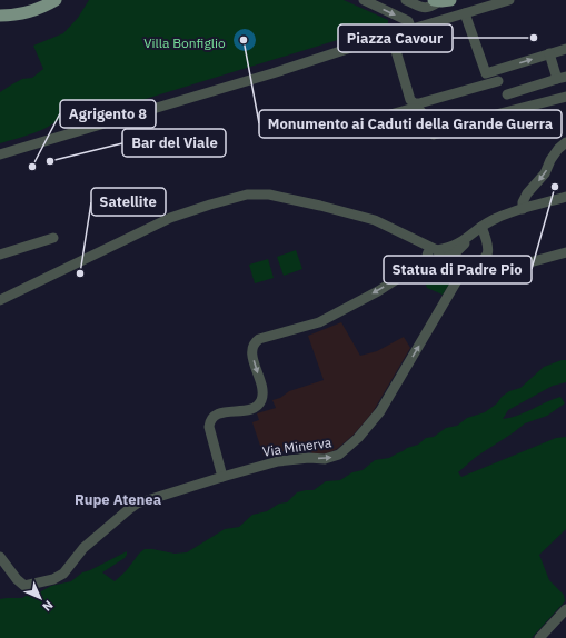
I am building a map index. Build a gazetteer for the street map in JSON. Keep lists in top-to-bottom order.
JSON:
{
  "streets": {
    "street": ["Via Minerva"]
  },
  "one_way": ["Via Minerva"],
  "districts": ["Rupe Atenea"],
  "parks": ["Villa Bonfiglio"],
  "places": [
    "Piazza Cavour",
    "Monumento ai Caduti della Grande Guerra",
    "Bar del Viale",
    "Agrigento 8",
    "Statua di Padre Pio",
    "Satellite"
  ],
  "north": "bottom right"
}
